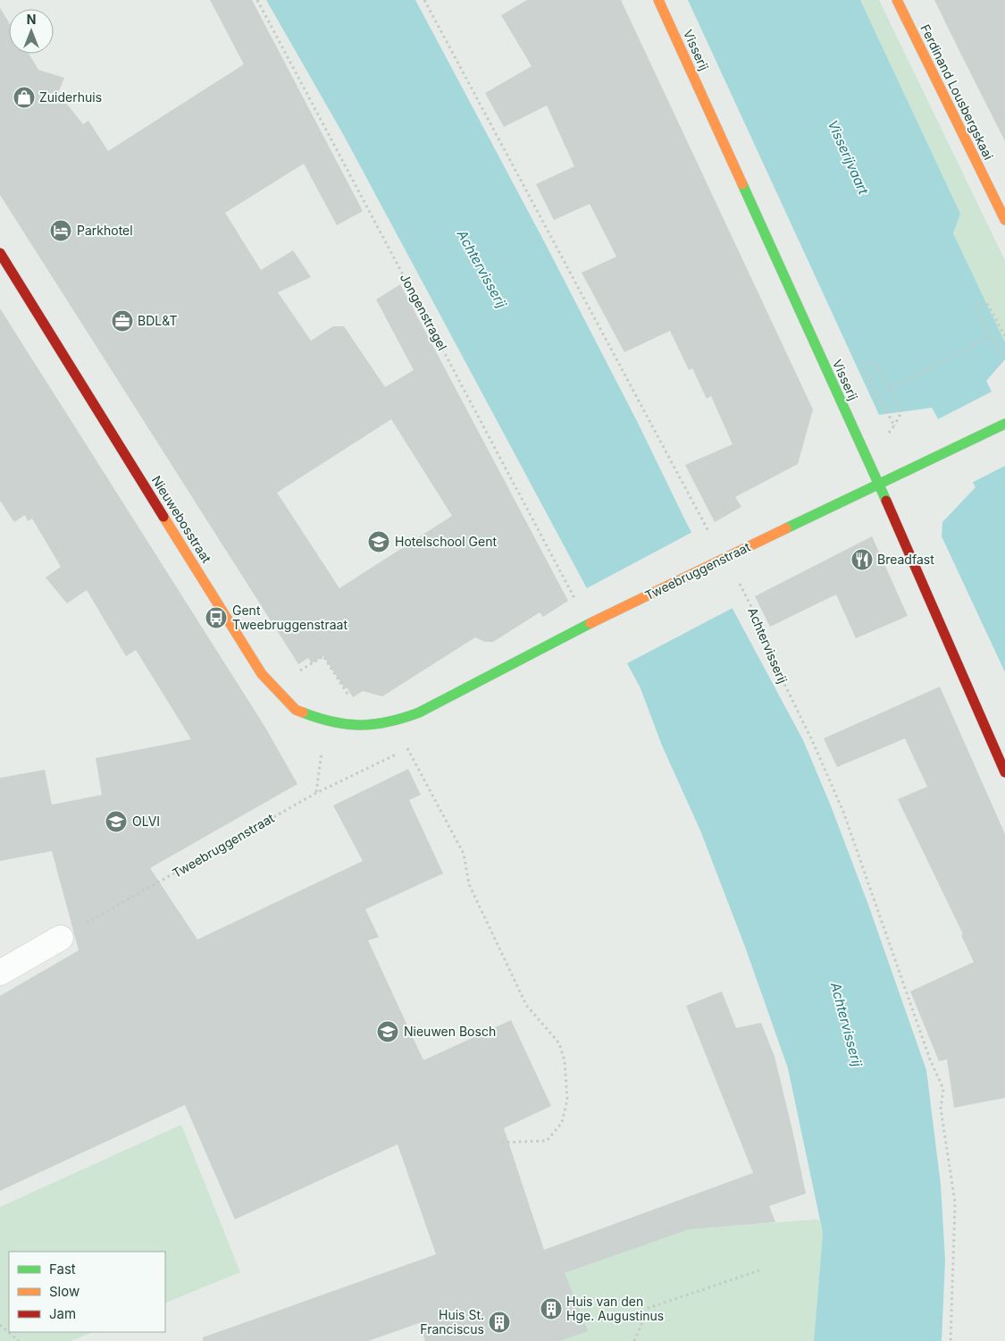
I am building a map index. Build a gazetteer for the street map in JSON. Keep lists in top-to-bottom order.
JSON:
{
  "streets": {
    "street": [
      "Visserij",
      "Ferdinand Lousbergskaai",
      "Nieuwebosstraat",
      "Tweebruggenstraat"
    ],
    "path": ["Jongenstragel", "Achtervisserij"]
  },
  "crossings": [
    ["Visserij", "Tweebruggenstraat"],
    ["Jongenstragel", "Tweebruggenstraat"],
    ["Nieuwebosstraat", "Tweebruggenstraat"],
    ["Tweebruggenstraat", "Achtervisserij"]
  ],
  "water": ["Visserijvaart", "Achtervisserij"],
  "places": {
    "shop": ["Zuiderhuis"],
    "hotel": ["Parkhotel"],
    "office": ["BDL&T"],
    "school or university": ["Hotelschool Gent", "OLVI", "Nieuwen Bosch"],
    "restaurant": ["Breadfast"],
    "bus stop": ["Gent Tweebruggenstraat"],
    "building": ["Huis van den Hge. Augustinus", "Huis St. Franciscus"]
  },
  "legend": ["Fast", "Slow", "Jam"],
  "north": "top"
}
